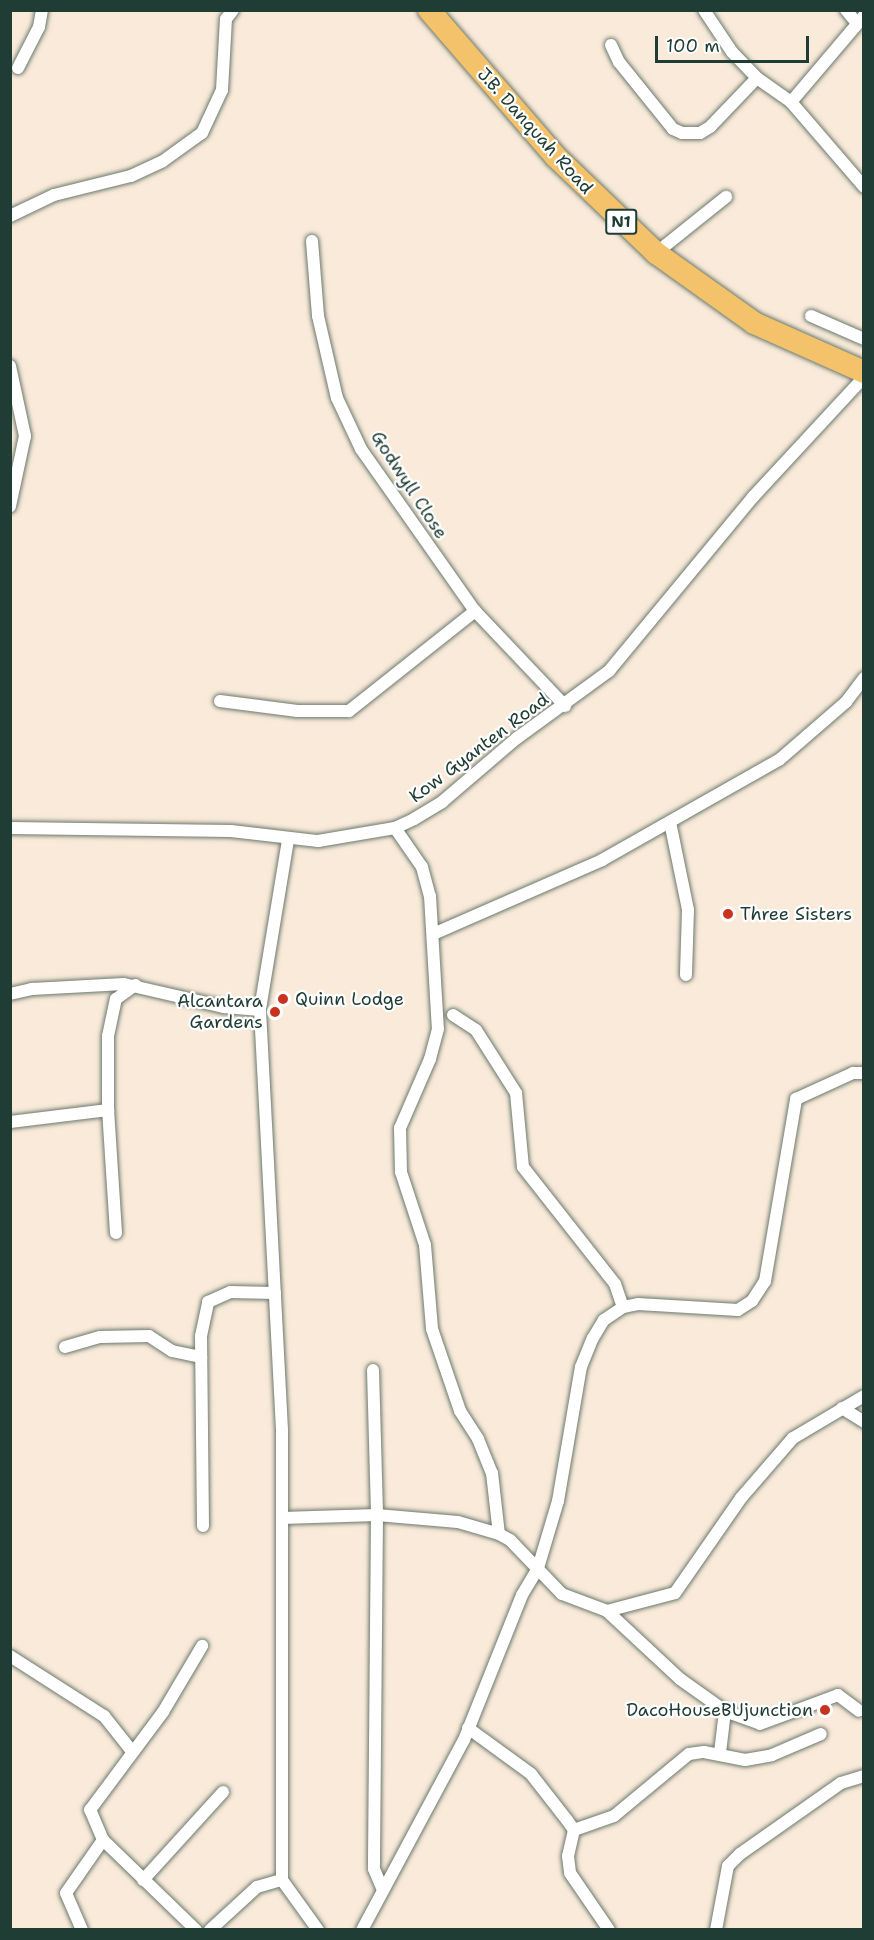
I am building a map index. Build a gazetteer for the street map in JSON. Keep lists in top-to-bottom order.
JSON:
{
  "streets": {
    "highway": ["J.B. Danquah Road", "N1"],
    "street": ["Godwyll Close", "Kow Gyanten Road"]
  },
  "crossings": [
    ["Godwyll Close", "Kow Gyanten Road"]
  ],
  "places": [
    "Three Sisters",
    "Quinn Lodge",
    "Alcantara Gardens",
    "DacoHouseBUjunction"
  ],
  "scale_bar": "100 m"
}
